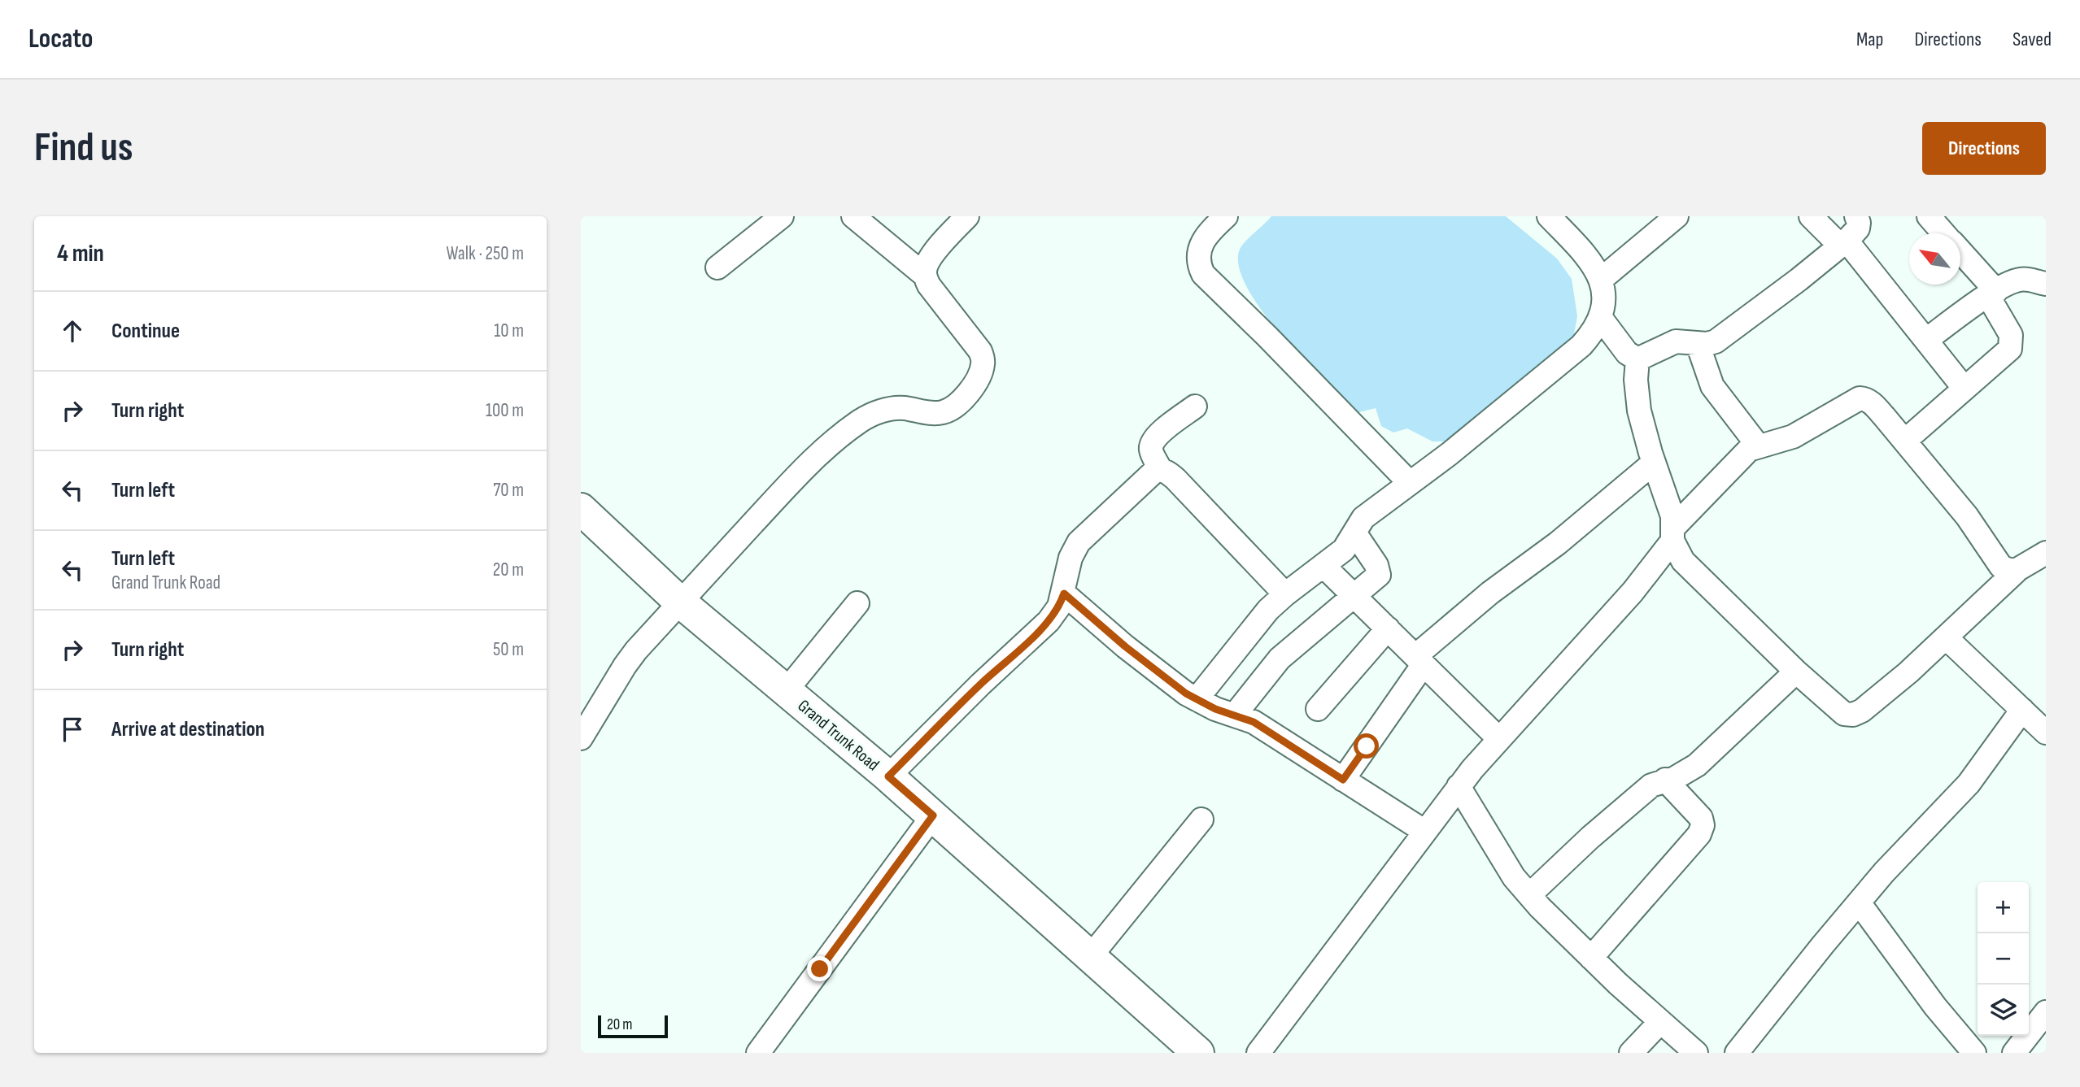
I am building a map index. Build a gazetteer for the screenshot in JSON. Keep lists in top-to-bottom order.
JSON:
{
  "streets": {
    "main road": ["Grand Trunk Road"]
  },
  "scale_bar": "20 m",
  "north": "top left",
  "page": {
    "header": "Locato",
    "nav": ["Map", "Directions", "Saved"],
    "buttons": "Directions",
    "title": "Find us",
    "heading": ["4 min", "Walk · 250 m"],
    "list": [
      ["Continue", "10 m"],
      ["Turn right", "100 m"],
      ["Turn left", "70 m"],
      ["Turn left", "Grand Trunk Road", "20 m"],
      ["Turn right", "50 m"],
      "Arrive at destination"
    ],
    "map_buttons": ["+", "−"],
    "scale": "20 m"
  }
}
